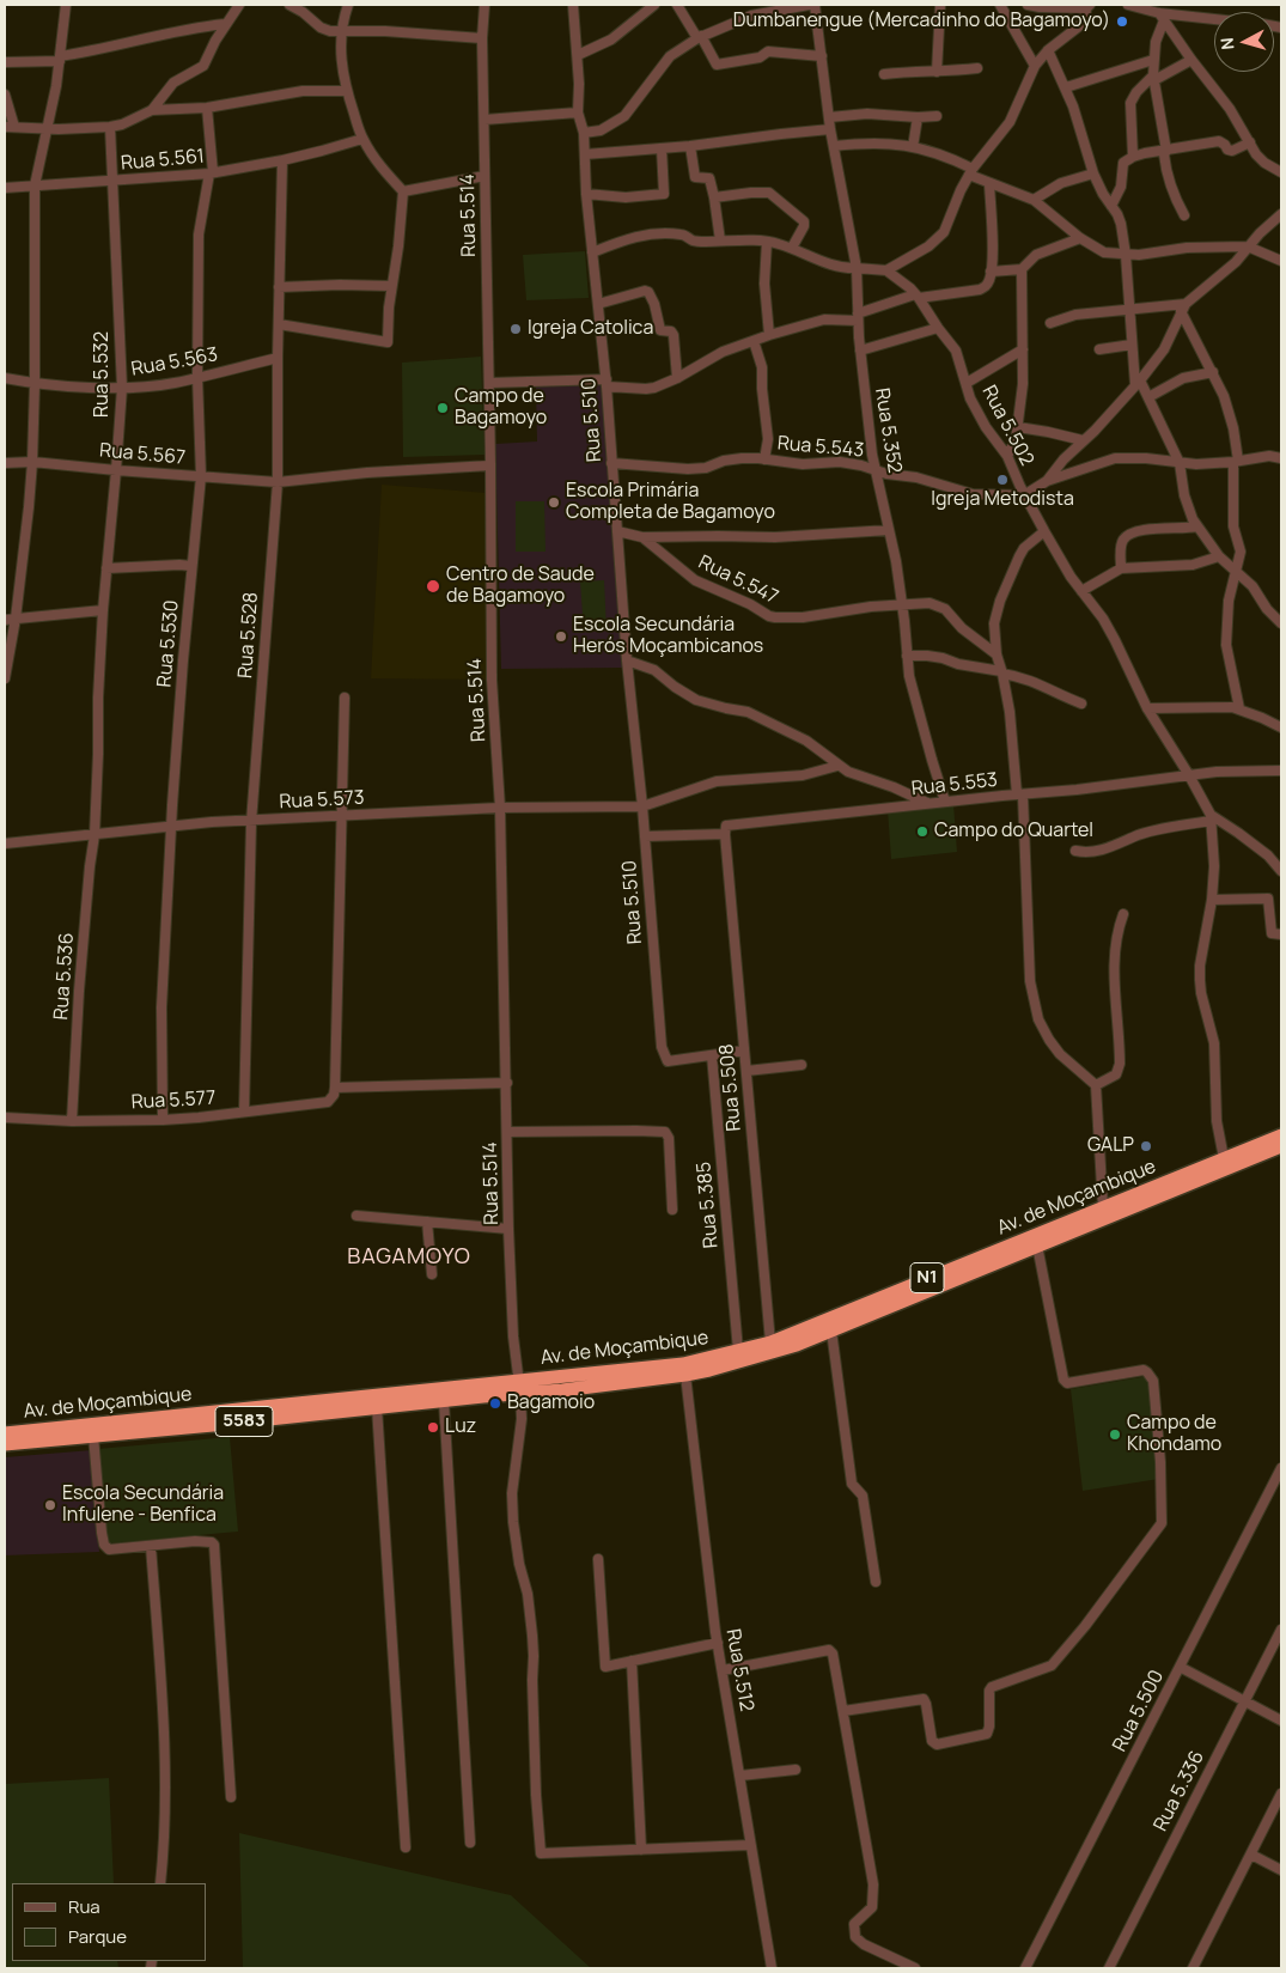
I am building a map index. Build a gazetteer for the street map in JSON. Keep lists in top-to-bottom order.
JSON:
{
  "streets": {
    "highway": ["Av. de Moçambique", "N1", "5583"],
    "street": [
      "Rua 5.561",
      "Rua 5.514",
      "Rua 5.563",
      "Rua 5.532",
      "Rua 5.510",
      "Rua 5.502",
      "Rua 5.352",
      "Rua 5.543",
      "Rua 5.567",
      "Rua 5.547",
      "Rua 5.528",
      "Rua 5.530",
      "Rua 5.553",
      "Rua 5.573",
      "Rua 5.536",
      "Rua 5.508",
      "Rua 5.577",
      "Rua 5.385",
      "Rua 5.512",
      "Rua 5.500",
      "Rua 5.336"
    ]
  },
  "crossings": [
    ["Rua 5.561", "Rua 5.532"],
    ["Rua 5.561", "Rua 5.528"],
    ["Rua 5.561", "Rua 5.530"],
    ["Rua 5.514", "Rua 5.567"],
    ["Rua 5.514", "Rua 5.573"],
    ["Rua 5.514", "Av. de Moçambique"],
    ["Rua 5.563", "Rua 5.532"],
    ["Rua 5.563", "Rua 5.528"],
    ["Rua 5.563", "Rua 5.530"],
    ["Rua 5.532", "Rua 5.567"],
    ["Rua 5.532", "Rua 5.536"],
    ["Rua 5.510", "Rua 5.543"],
    ["Rua 5.510", "Rua 5.553"],
    ["Rua 5.510", "Rua 5.573"],
    ["Rua 5.510", "Rua 5.385"],
    ["Rua 5.502", "Rua 5.543"],
    ["Rua 5.502", "Rua 5.553"],
    ["Rua 5.352", "Rua 5.543"],
    ["Rua 5.352", "Rua 5.547"],
    ["Rua 5.352", "Rua 5.553"],
    ["Rua 5.567", "Rua 5.528"],
    ["Rua 5.567", "Rua 5.530"],
    ["Rua 5.528", "Rua 5.573"],
    ["Rua 5.528", "Rua 5.577"],
    ["Rua 5.530", "Rua 5.573"],
    ["Rua 5.530", "Rua 5.577"],
    ["Rua 5.553", "Rua 5.508"],
    ["Rua 5.573", "Rua 5.536"],
    ["Rua 5.536", "Rua 5.577"],
    ["Rua 5.508", "Av. de Moçambique"],
    ["Av. de Moçambique", "Rua 5.385"],
    ["Av. de Moçambique", "Rua 5.512"]
  ],
  "districts": ["BAGAMOYO"],
  "places": [
    "Dumbanengue (Mercadinho do Bagamoyo)",
    "Igreja Catolica",
    "Campo de Bagamoyo",
    "Igreja Metodista",
    "Escola Primária Completa de Bagamoyo",
    "Centro de Saude de Bagamoyo",
    "Escola Secundária Herós Moçambicanos",
    "Campo do Quartel",
    "GALP",
    "Bagamoio",
    "Luz",
    "Campo de Khondamo",
    "Escola Secundária Infulene - Benfica"
  ],
  "legend": ["Rua", "Parque"],
  "north": "left"
}
